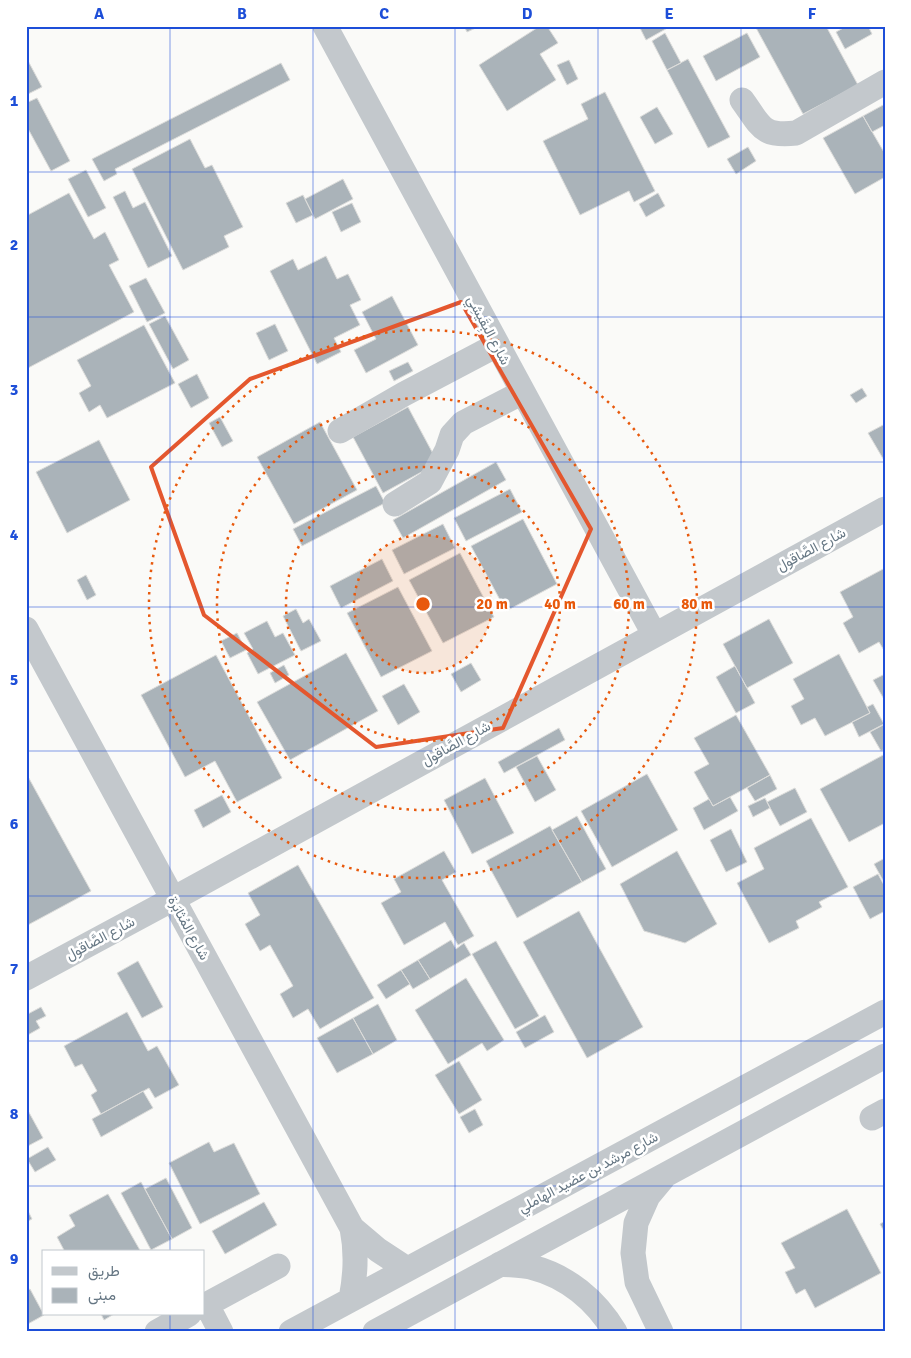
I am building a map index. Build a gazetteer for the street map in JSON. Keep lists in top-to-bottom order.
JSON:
{
  "streets": {
    "street": [
      "شارع البِقَيشِي",
      "شارع الصَّاقول",
      "شارع المُثابَرة",
      "شارع مرشد بن عضيد الهاملي"
    ]
  },
  "crossings": [
    ["شارع البِقَيشِي", "شارع الصَّاقول"],
    ["شارع الصَّاقول", "شارع المُثابَرة"],
    ["شارع المُثابَرة", "شارع مرشد بن عضيد الهاملي"]
  ],
  "legend": ["طريق", "مبنى"],
  "grid": {
    "columns": [
      "A",
      "B",
      "C",
      "D",
      "E",
      "F"
    ],
    "rows": [
      "1",
      "2",
      "3",
      "4",
      "5",
      "6",
      "7",
      "8",
      "9"
    ]
  },
  "rings": [
    "20 m",
    "40 m",
    "60 m",
    "80 m"
  ]
}
